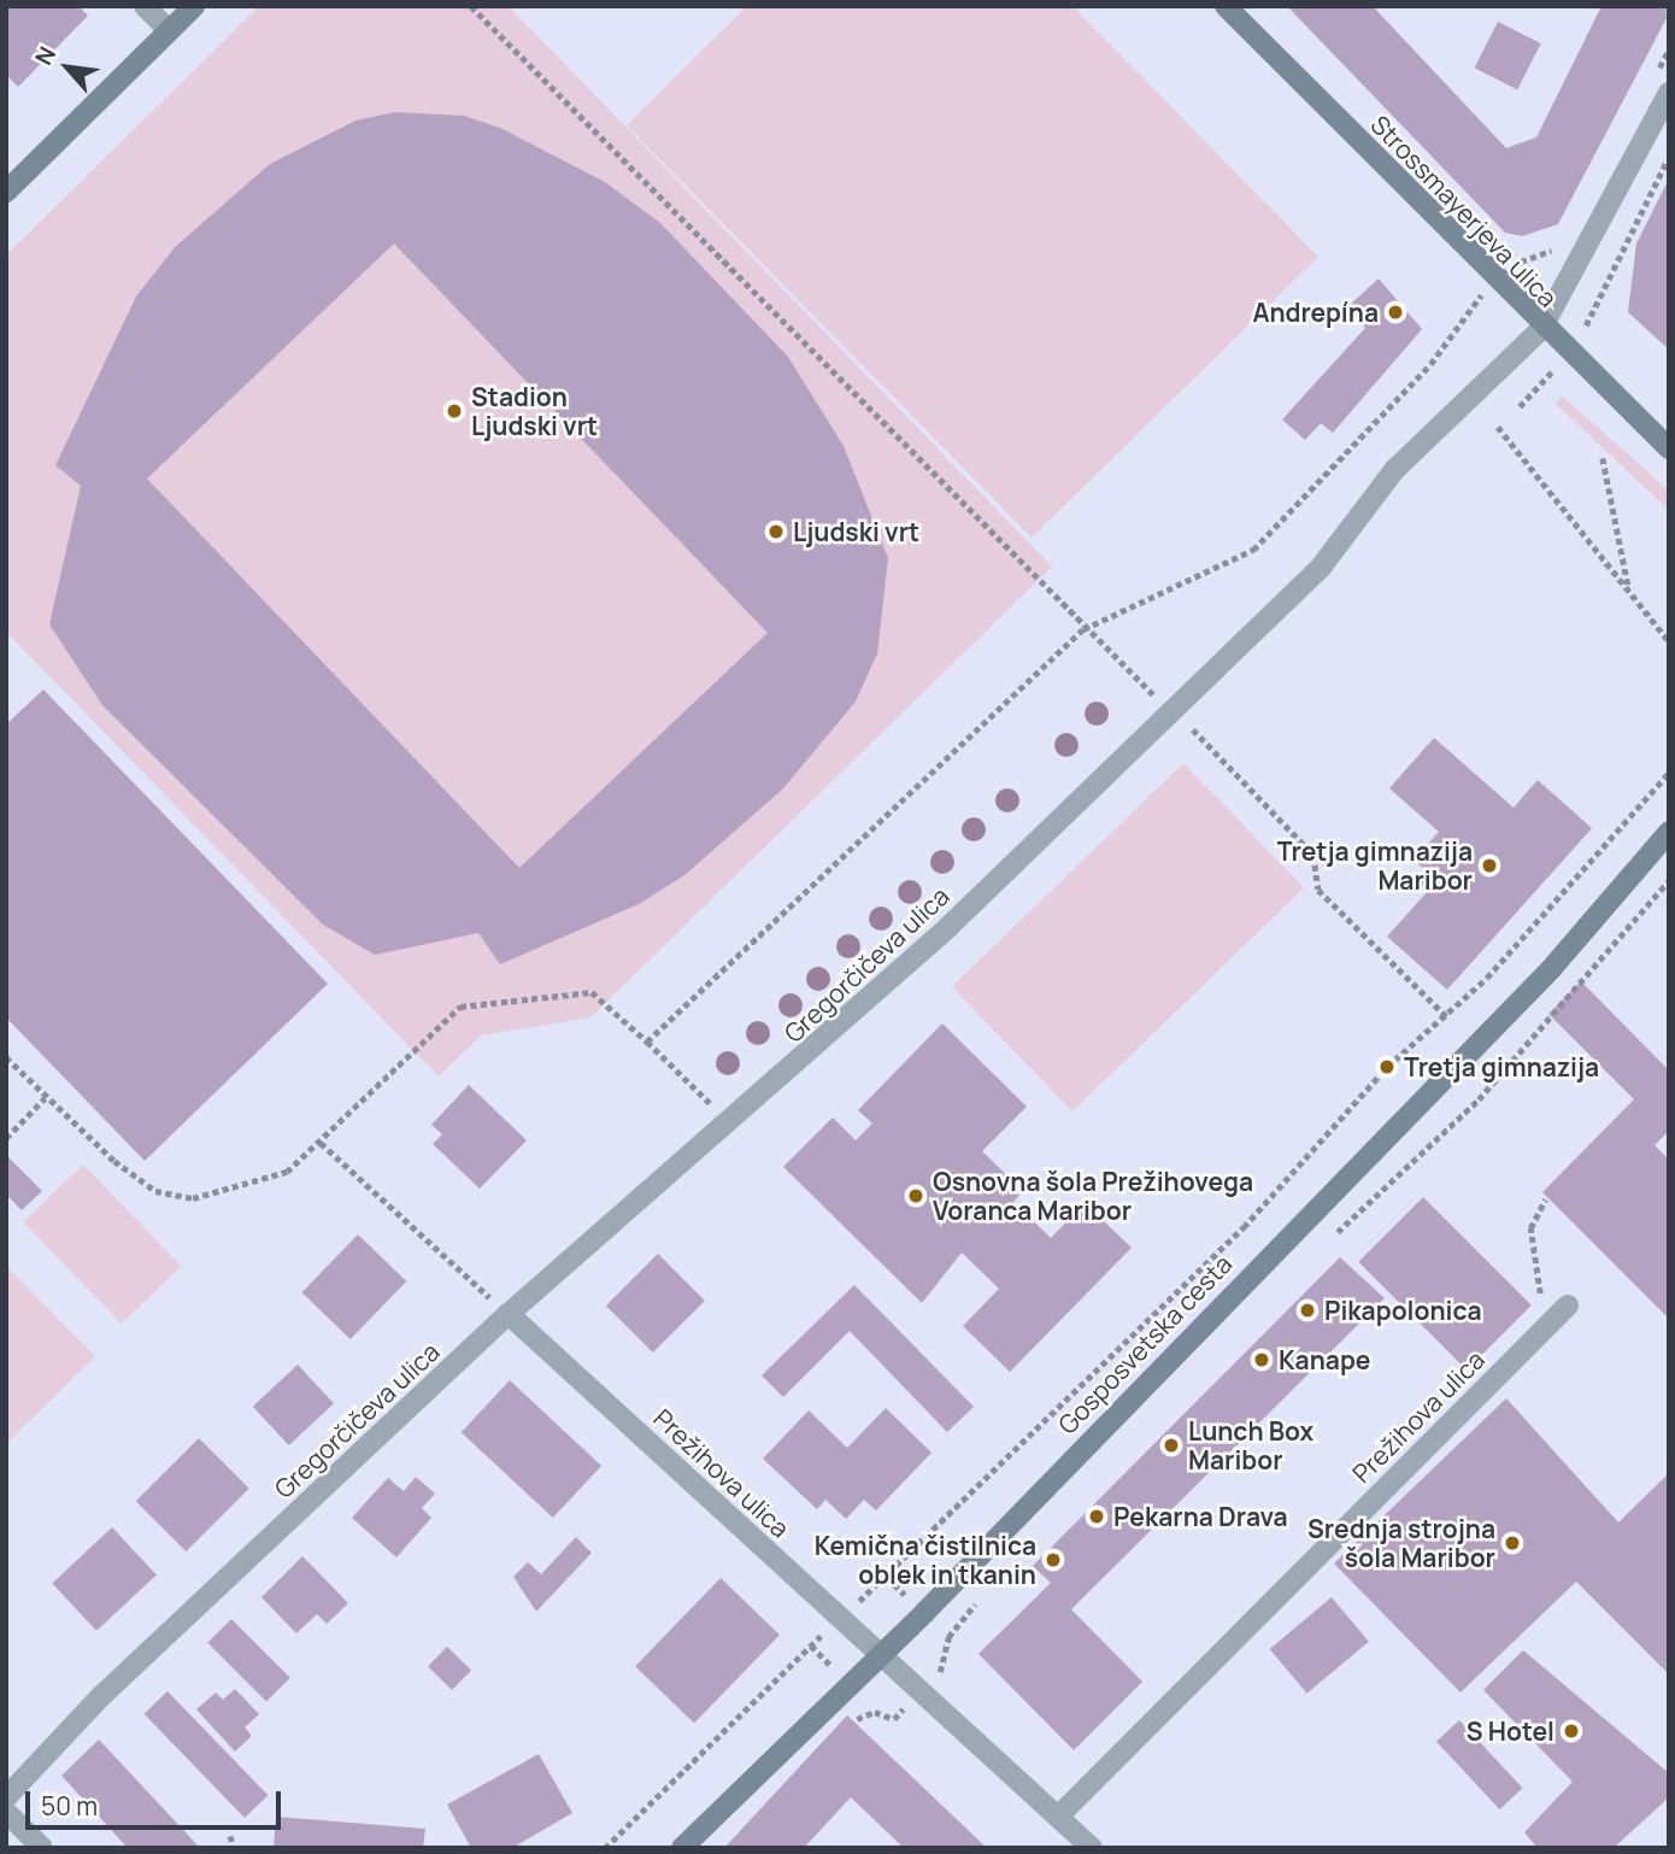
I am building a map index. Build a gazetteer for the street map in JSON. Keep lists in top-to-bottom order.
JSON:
{
  "streets": {
    "street": [
      "Strossmayerjeva ulica",
      "Gregorčičeva ulica",
      "Gosposvetska cesta",
      "Prežihova ulica"
    ]
  },
  "crossings": [
    ["Strossmayerjeva ulica", "Gregorčičeva ulica"],
    ["Gregorčičeva ulica", "Prežihova ulica"],
    ["Gosposvetska cesta", "Prežihova ulica"]
  ],
  "places": [
    "Andrepína",
    "Stadion Ljudski vrt",
    "Ljudski vrt",
    "Tretja gimnazija Maribor",
    "Tretja gimnazija",
    "Osnovna šola Prežihovega Voranca Maribor",
    "Pikapolonica",
    "Kanape",
    "Lunch Box Maribor",
    "Pekarna Drava",
    "Srednja strojna šola Maribor",
    "Kemična čistilnica oblek in tkanin",
    "S Hotel"
  ],
  "scale_bar": "50 m",
  "north": "top left"
}
